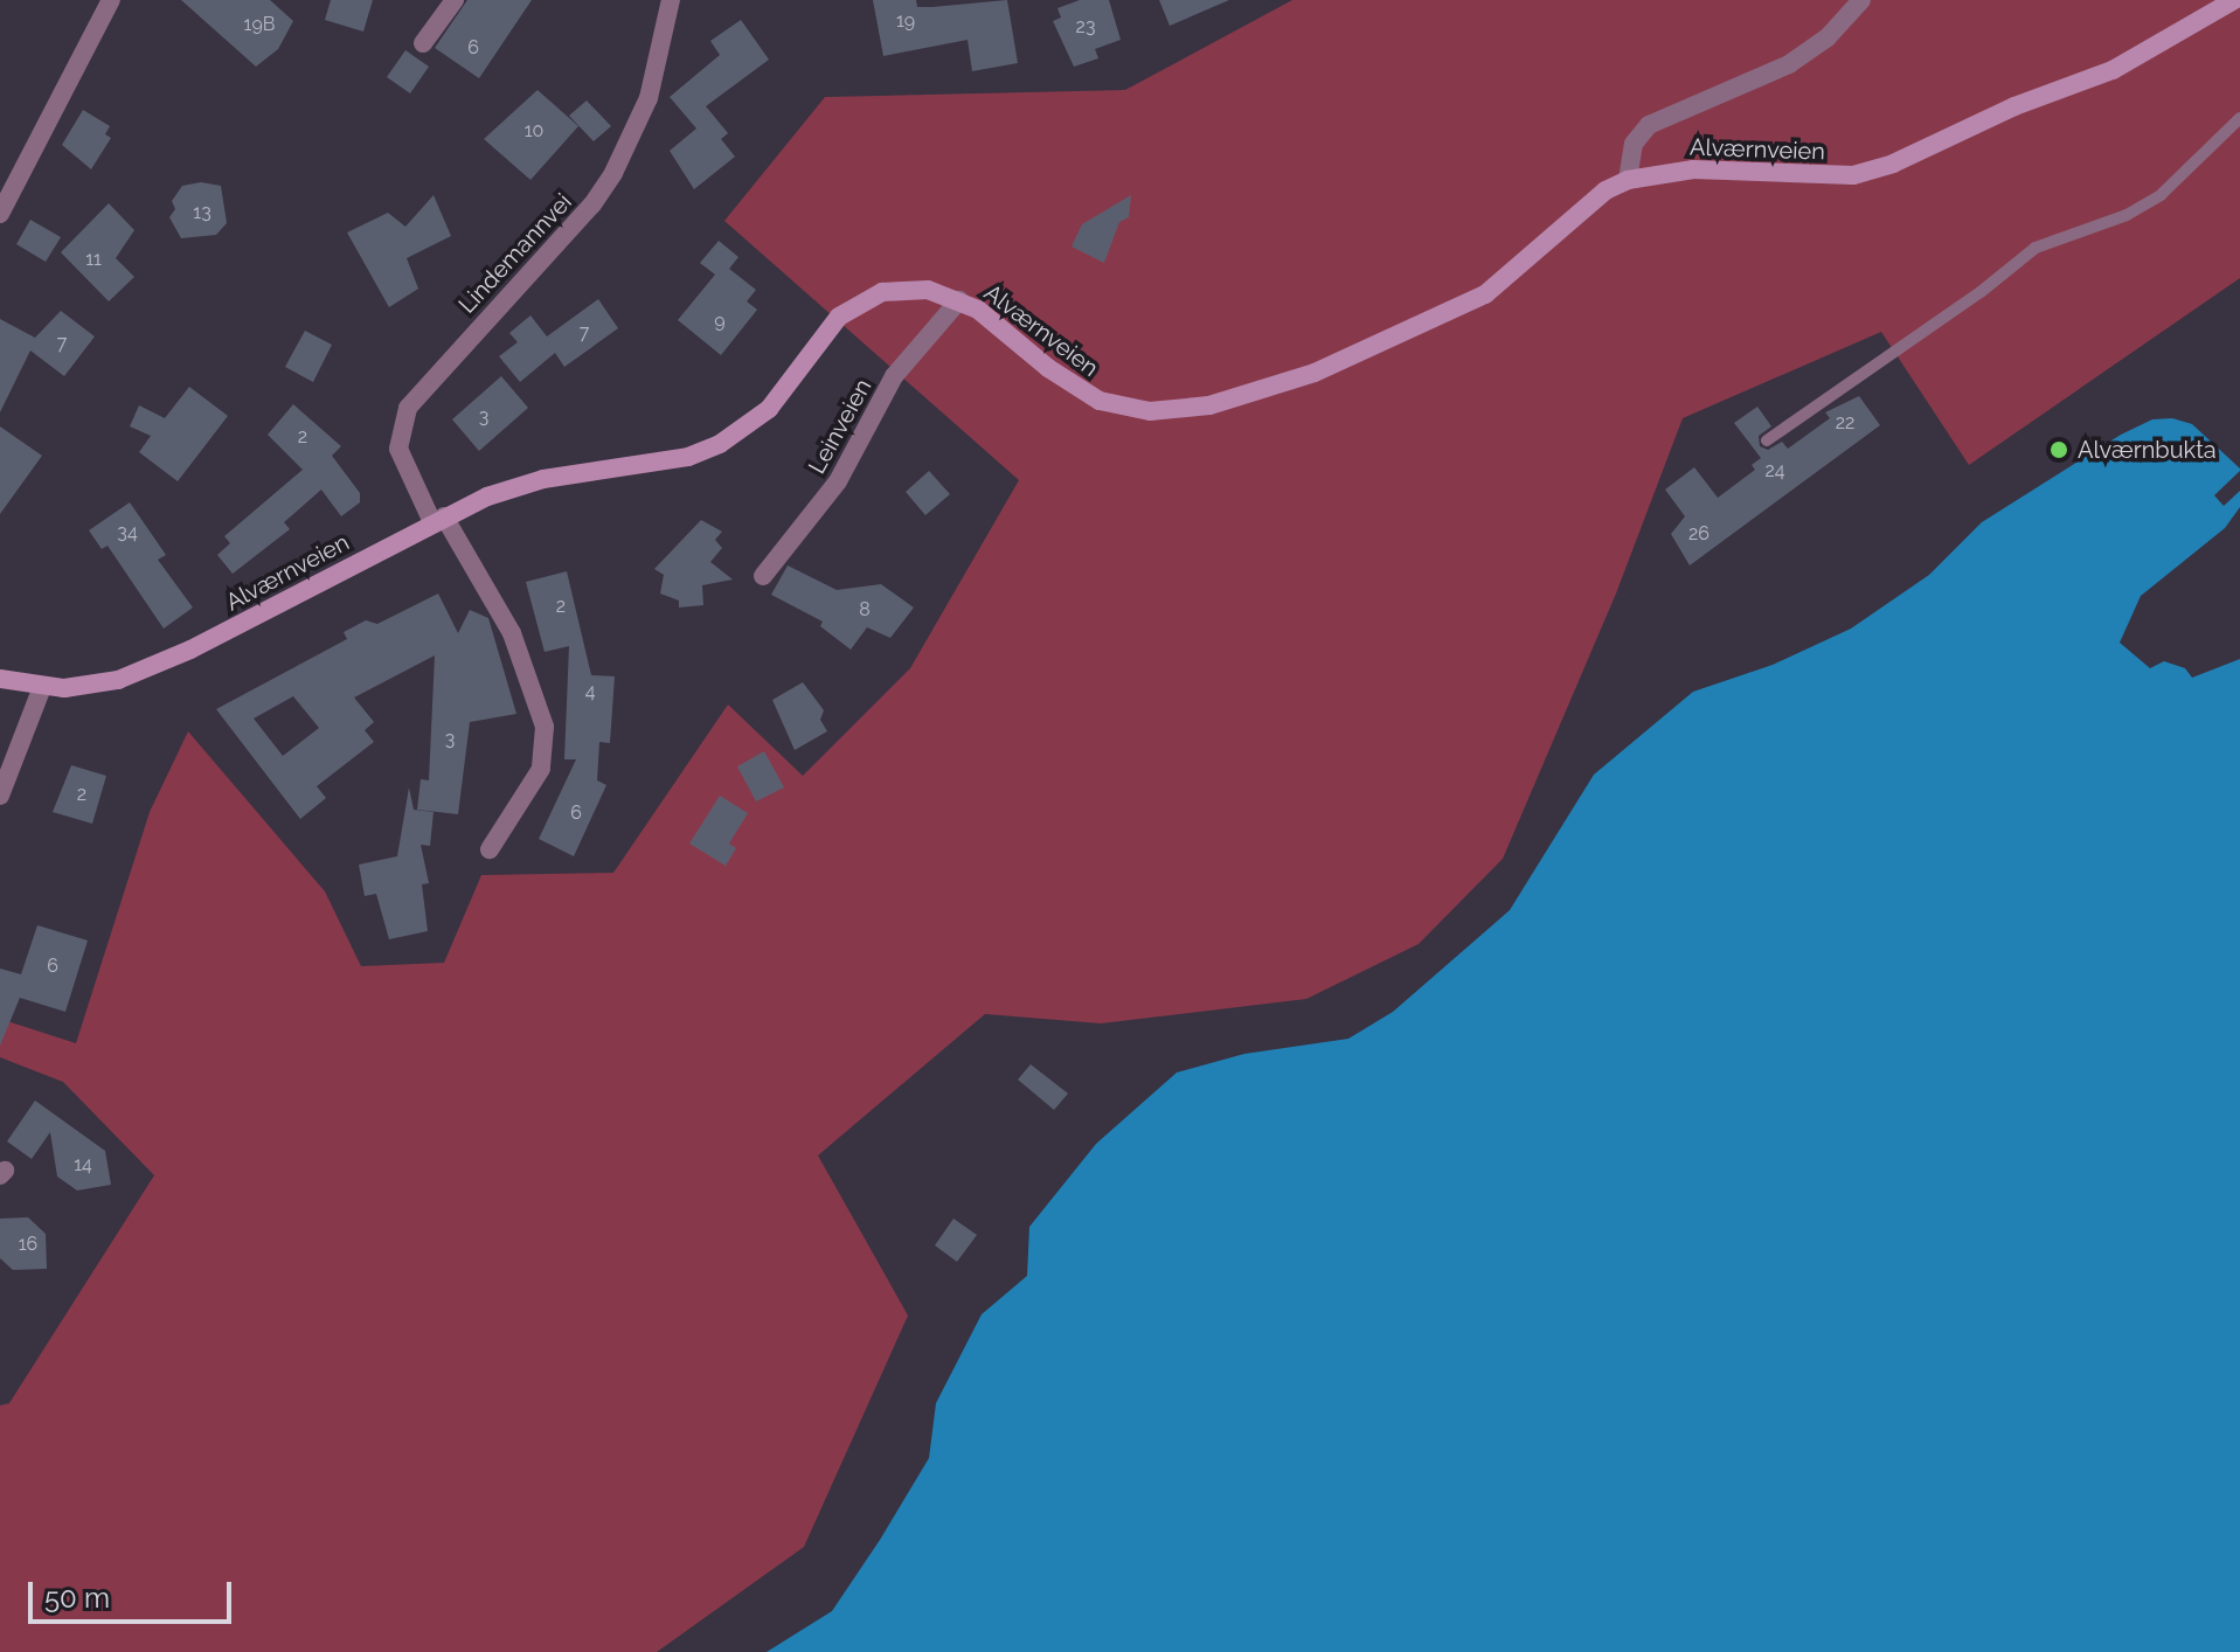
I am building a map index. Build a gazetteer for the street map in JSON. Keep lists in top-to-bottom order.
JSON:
{
  "streets": {
    "main road": ["Alværnveien"],
    "street": ["Lindemannvei", "Leinveien"]
  },
  "crossings": [
    ["Alværnveien", "Lindemannvei"],
    ["Alværnveien", "Leinveien"]
  ],
  "places": ["Alværnbukta"],
  "house_numbers": [
    "19",
    "19B",
    "23",
    "6",
    "10",
    "13",
    "11",
    "9",
    "7",
    "7",
    "3",
    "22",
    "2",
    "24",
    "34",
    "26",
    "2",
    "8",
    "4",
    "3",
    "2",
    "6",
    "6",
    "14",
    "16"
  ],
  "scale_bar": "50 m"
}
